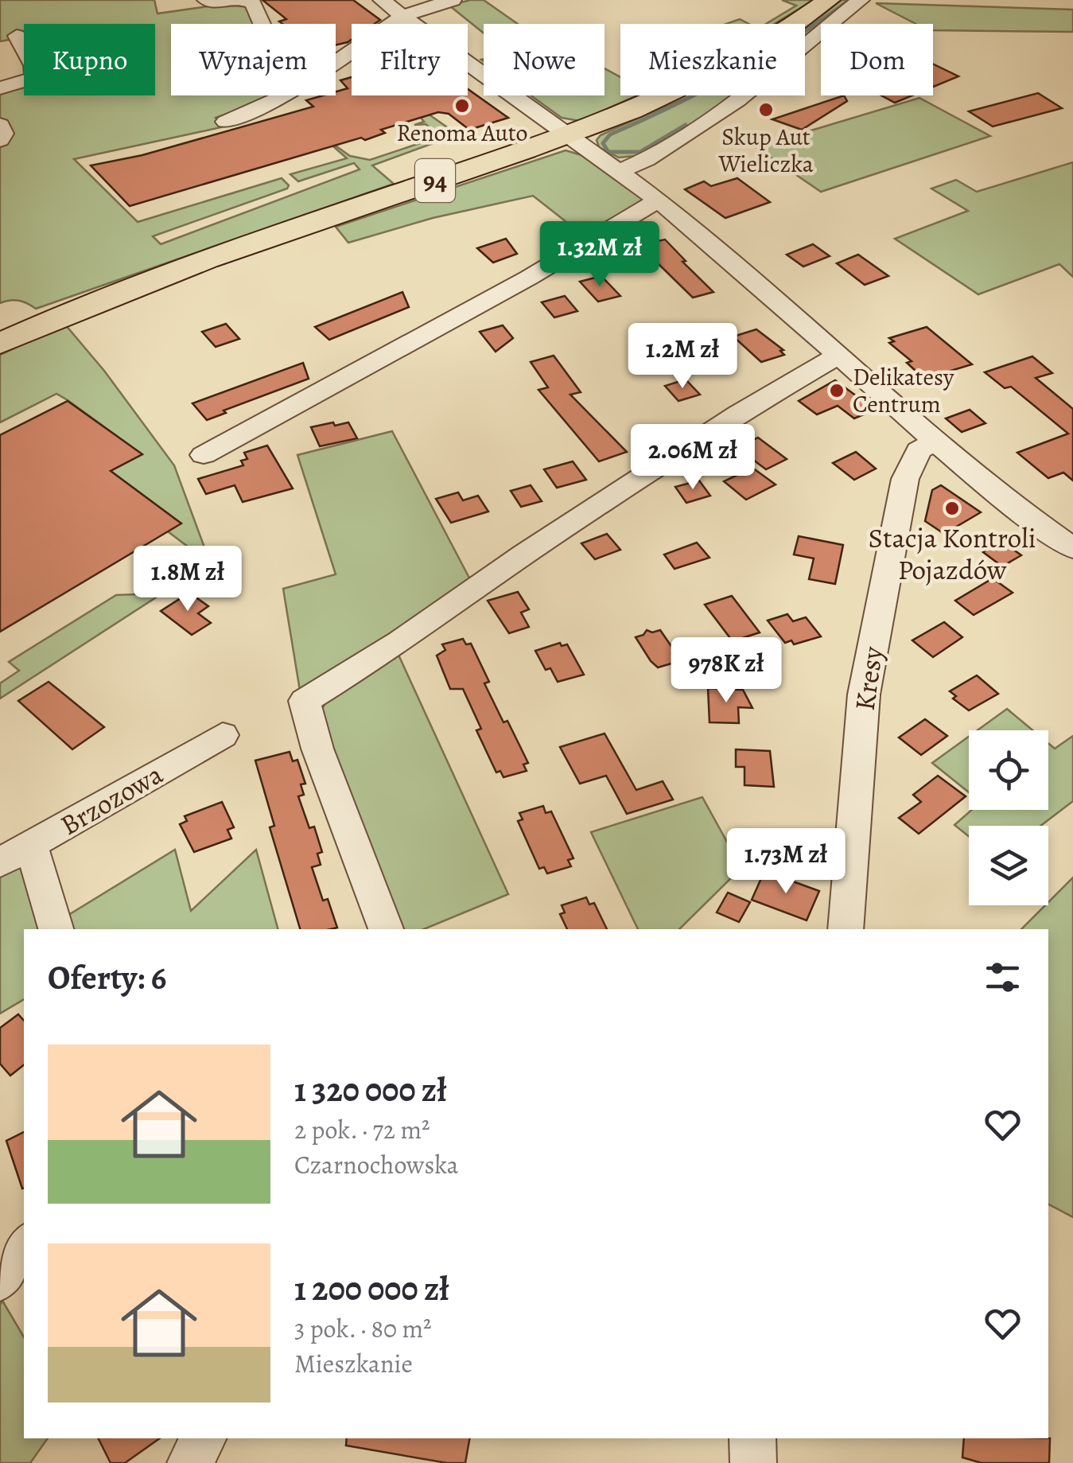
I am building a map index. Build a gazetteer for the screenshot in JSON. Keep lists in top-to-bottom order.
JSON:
{
  "streets": {
    "main road": ["94"],
    "street": ["Kresy", "Brzozowa"]
  },
  "places": [
    "Renoma Auto",
    "Skup Aut Wieliczka",
    "Delikatesy Centrum",
    "Stacja Kontroli Pojazdów"
  ],
  "page": {
    "chip": [
      "Kupno",
      "Wynajem",
      "Filtry",
      "Nowe",
      "Mieszkanie",
      "Dom"
    ],
    "price": [
      "1.32M zł",
      "1.2M zł",
      "2.06M zł",
      "1.8M zł",
      "978K zł",
      "1.73M zł"
    ],
    "heading": "Oferty: 6",
    "list": [
      {
        "name": "1 320 000 zł",
        "note": "2 pok. · 72 m² · Czarnochowska"
      },
      {
        "name": "1 200 000 zł",
        "note": "3 pok. · 80 m² · Mieszkanie"
      }
    ]
  }
}
